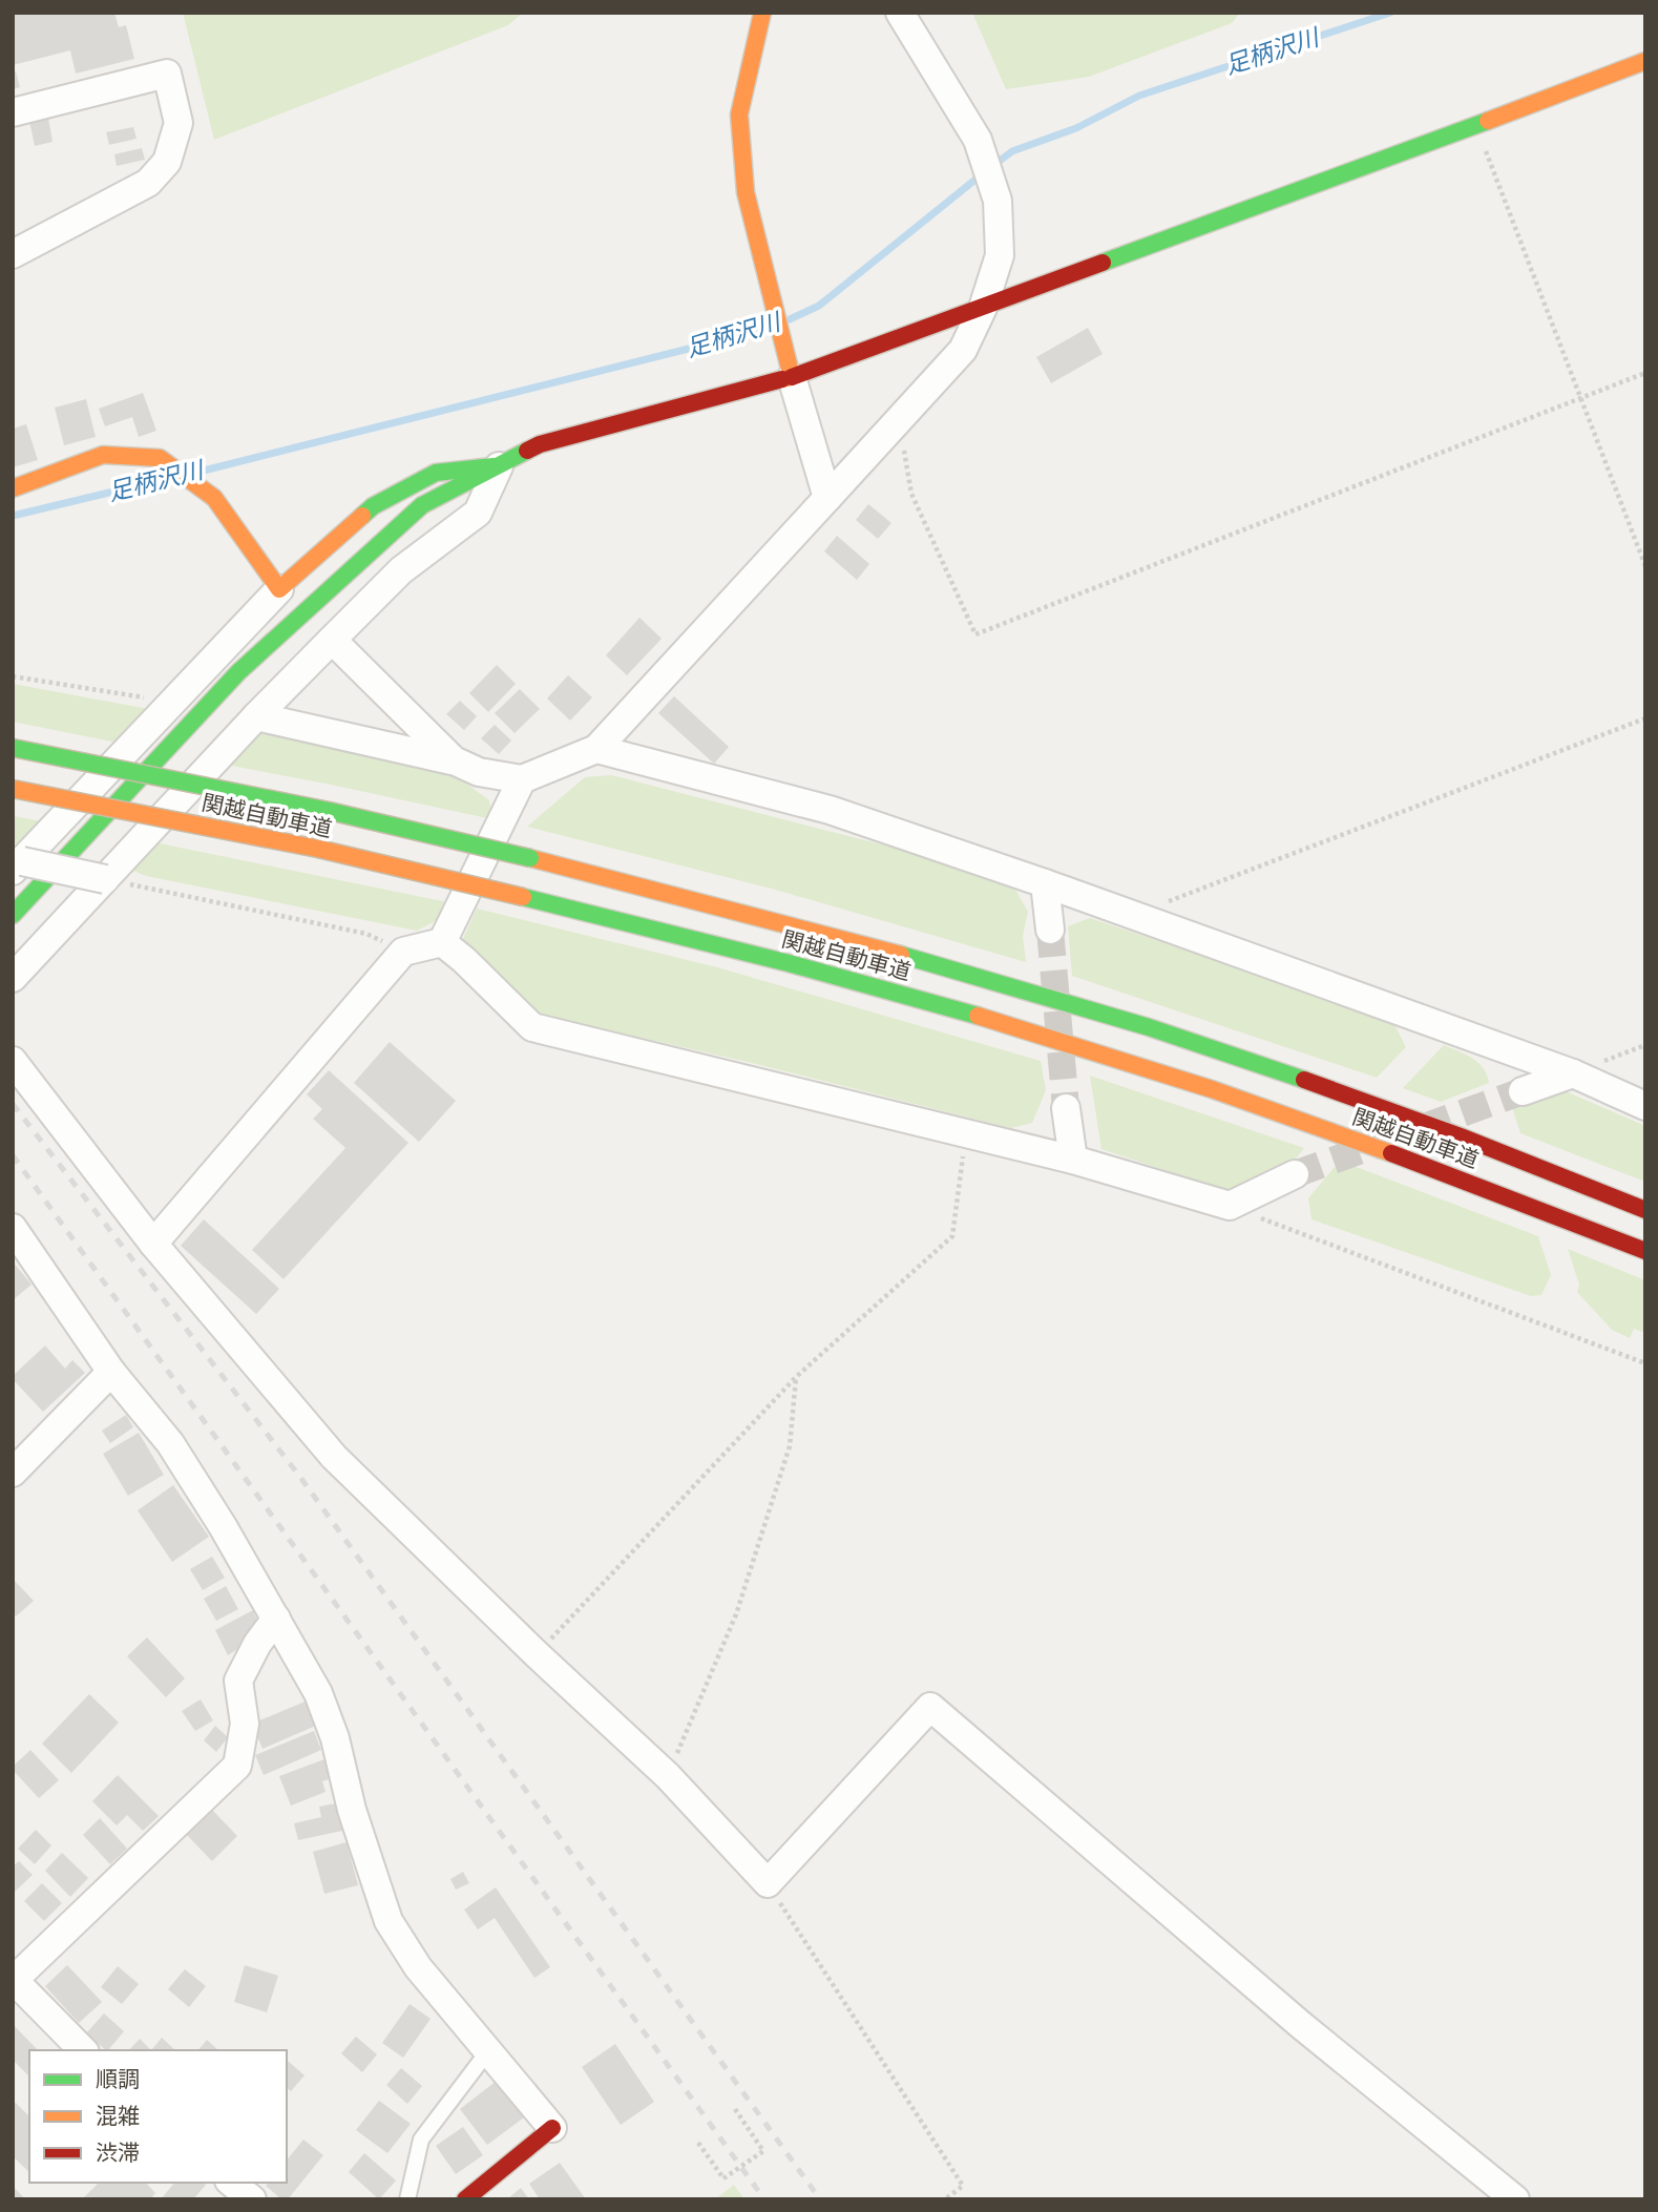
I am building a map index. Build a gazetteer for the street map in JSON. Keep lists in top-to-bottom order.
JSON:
{
  "streets": {
    "main road": ["関越自動車道"]
  },
  "water": ["足柄沢川"],
  "legend": ["順調", "混雑", "渋滞"]
}
